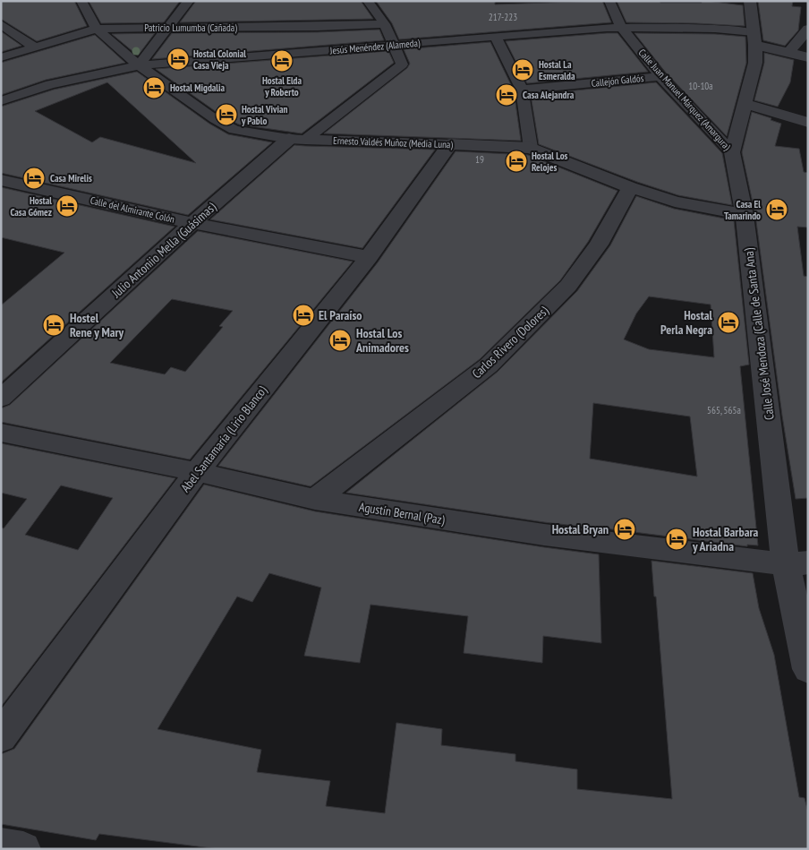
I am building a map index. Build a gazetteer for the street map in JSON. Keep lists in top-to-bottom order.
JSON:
{
  "streets": {
    "street": [
      "Patricio Lumumba (Cañada)",
      "Jesús Menéndez (Alameda)",
      "Callejón Galdós",
      "Calle Juan Manuel Márquez (Amargura)",
      "Ernesto Valdés Muñoz (Media Luna)",
      "Calle del Almirante Colón",
      "Julio Antoniio Mella (Guásimas)",
      "Calle José Mendoza (Calle de Santa Ana)",
      "Carlos Rivero (Dolores)",
      "Abel Santamaría (Lirio Blanco)",
      "Agustín Bernal (Paz)"
    ]
  },
  "crossings": [
    ["Patricio Lumumba (Cañada)", "Ernesto Valdés Muñoz (Media Luna)"],
    ["Jesús Menéndez (Alameda)", "Calle Juan Manuel Márquez (Amargura)"],
    ["Jesús Menéndez (Alameda)", "Ernesto Valdés Muñoz (Media Luna)"],
    ["Jesús Menéndez (Alameda)", "Calle José Mendoza (Calle de Santa Ana)"],
    ["Callejón Galdós", "Calle Juan Manuel Márquez (Amargura)"],
    ["Calle Juan Manuel Márquez (Amargura)", "Calle José Mendoza (Calle de Santa Ana)"],
    ["Ernesto Valdés Muñoz (Media Luna)", "Julio Antoniio Mella (Guásimas)"],
    ["Ernesto Valdés Muñoz (Media Luna)", "Calle José Mendoza (Calle de Santa Ana)"],
    ["Ernesto Valdés Muñoz (Media Luna)", "Carlos Rivero (Dolores)"],
    ["Ernesto Valdés Muñoz (Media Luna)", "Abel Santamaría (Lirio Blanco)"],
    ["Calle del Almirante Colón", "Julio Antoniio Mella (Guásimas)"],
    ["Calle del Almirante Colón", "Abel Santamaría (Lirio Blanco)"],
    ["Calle José Mendoza (Calle de Santa Ana)", "Agustín Bernal (Paz)"],
    ["Carlos Rivero (Dolores)", "Agustín Bernal (Paz)"],
    ["Abel Santamaría (Lirio Blanco)", "Agustín Bernal (Paz)"]
  ],
  "places": {
    "hotel": [
      "Hostal Colonial Casa Vieja",
      "Hostal Elda y Roberto",
      "Hostal La Esmeralda",
      "Hostal Migdalia",
      "Casa Alejandra",
      "Hostal Vivian y Pablo",
      "Hostal Los Relojes",
      "Casa Mirelis",
      "Hostal Casa Gómez",
      "Casa El Tamarindo",
      "El Paraíso",
      "Hostal Perla Negra",
      "Hostel Rene y Mary",
      "Hostal Los Animadores",
      "Hostal Bryan",
      "Hostal Barbara y Ariadna"
    ]
  },
  "house_numbers": [
    "217-223",
    "10-10a",
    "19",
    "565, 565a"
  ]
}
